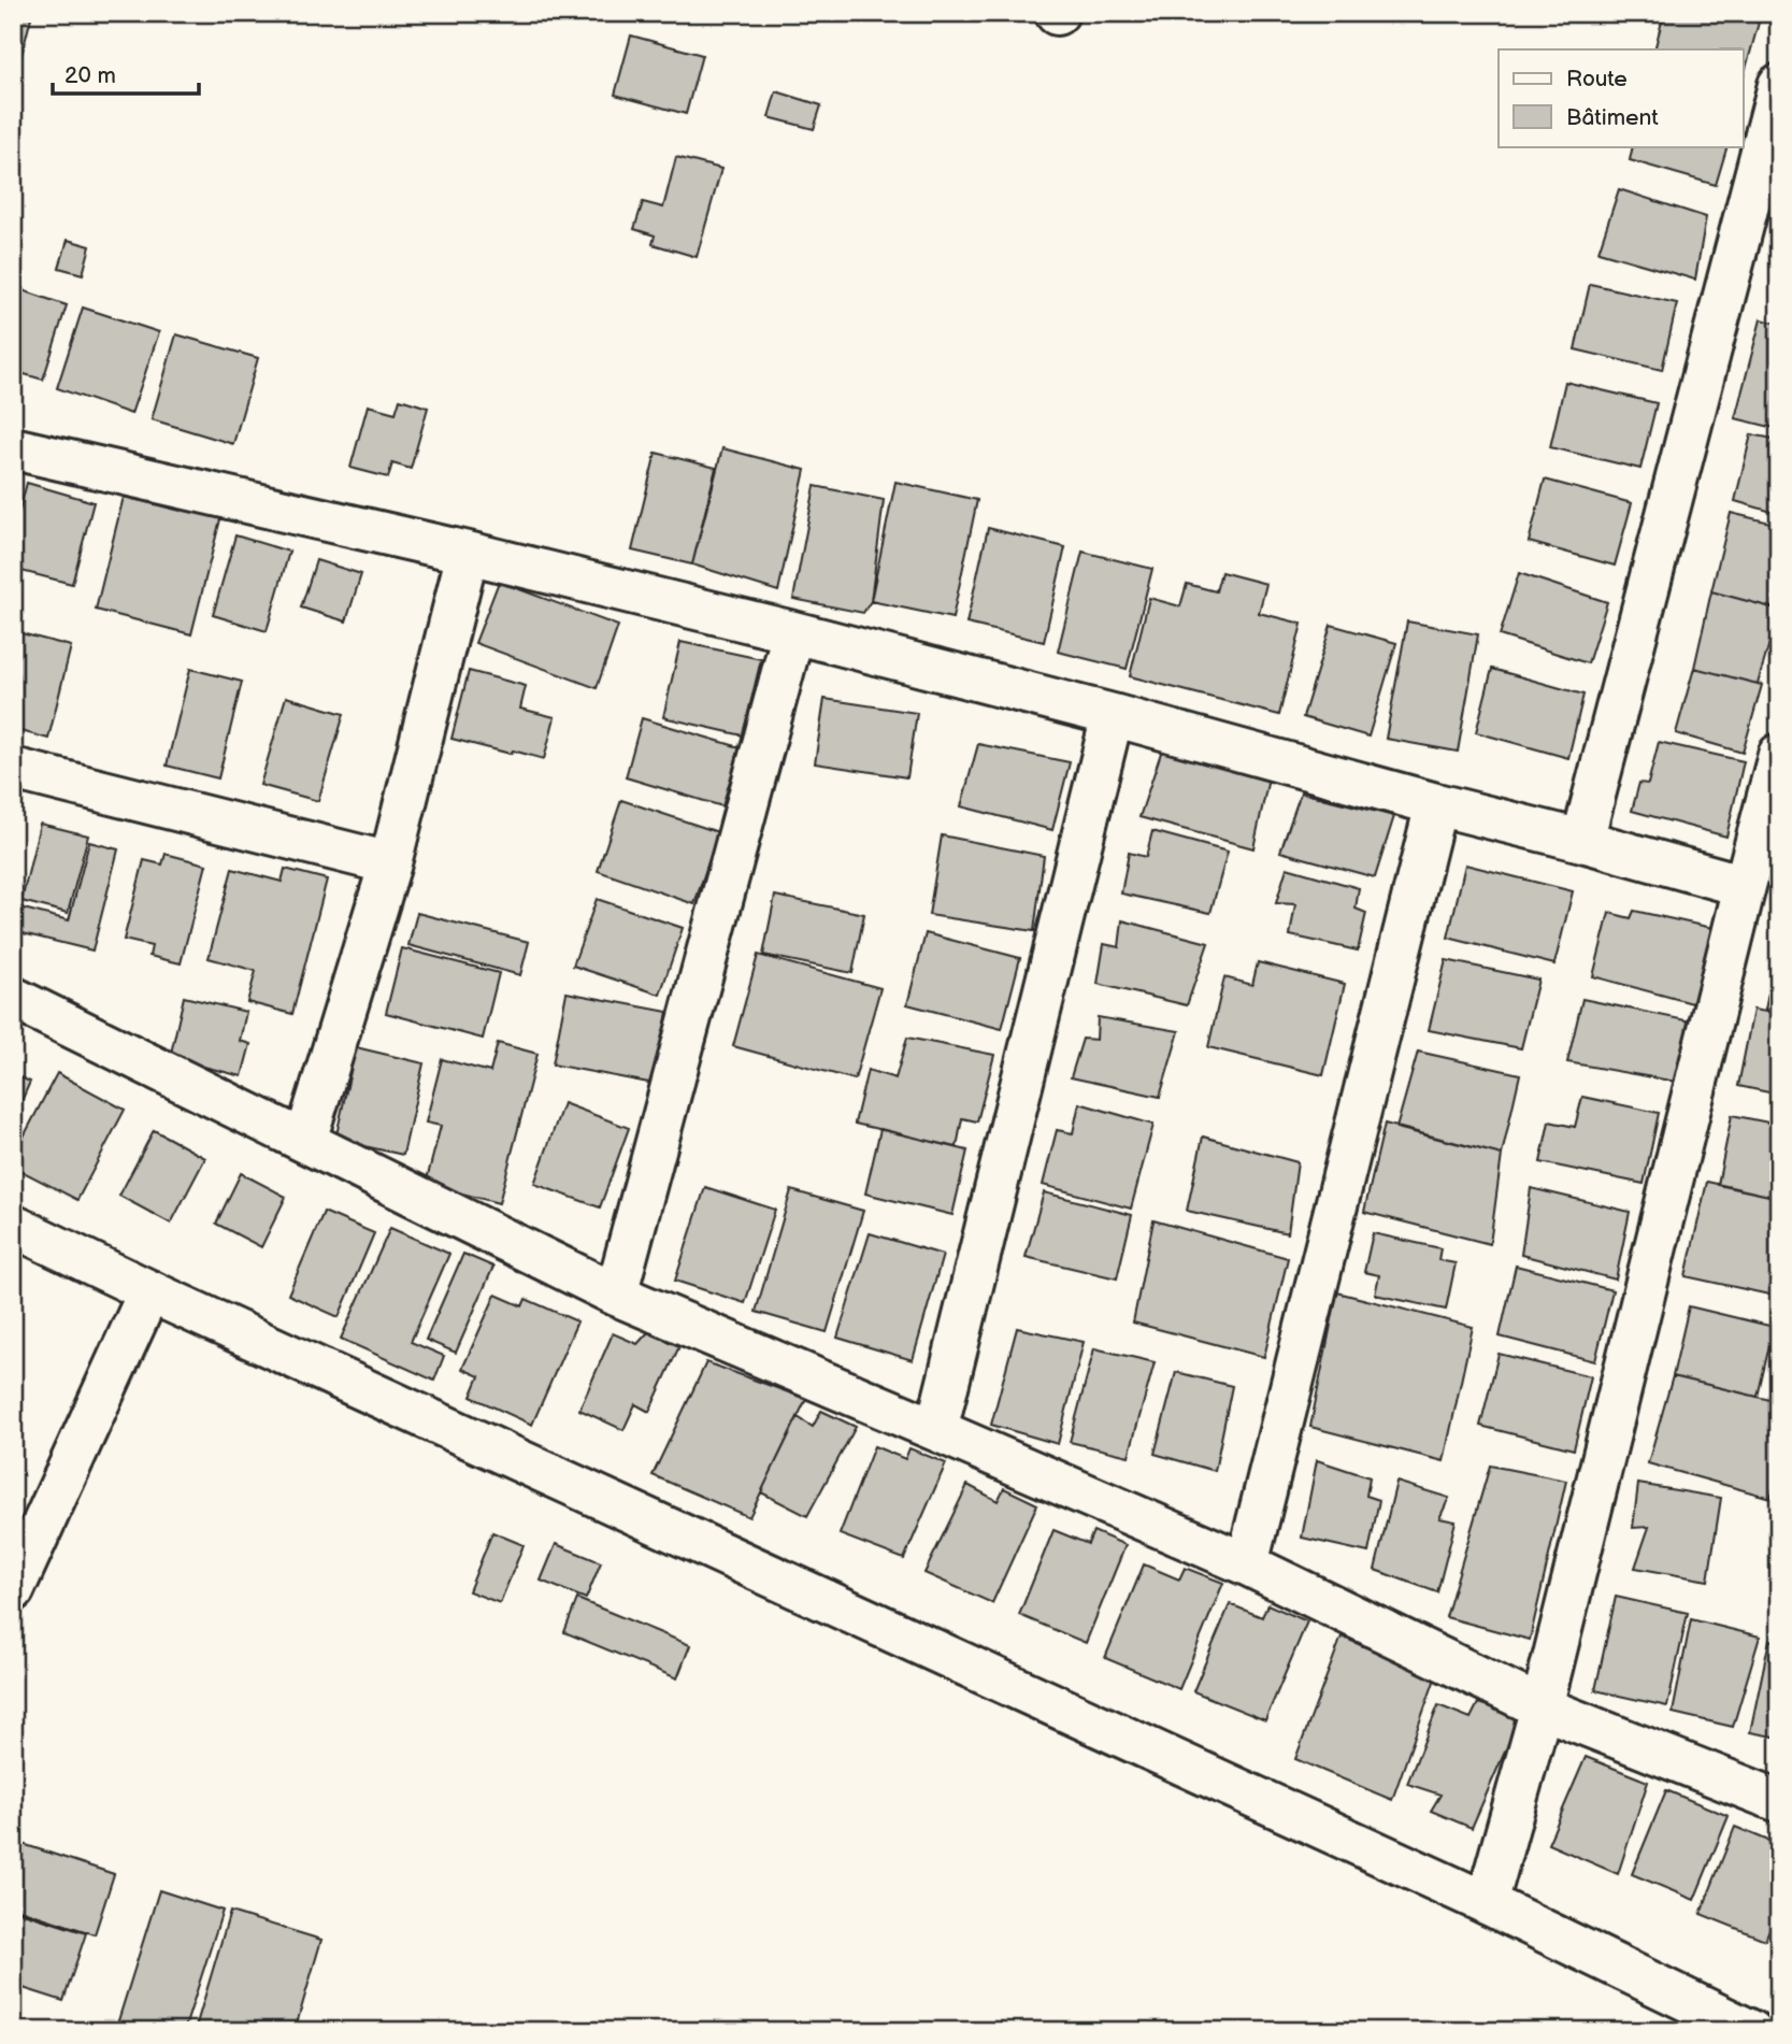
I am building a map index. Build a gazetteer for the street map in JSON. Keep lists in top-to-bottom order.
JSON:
{
  "legend": ["Route", "Bâtiment"],
  "scale_bar": "20 m"
}
